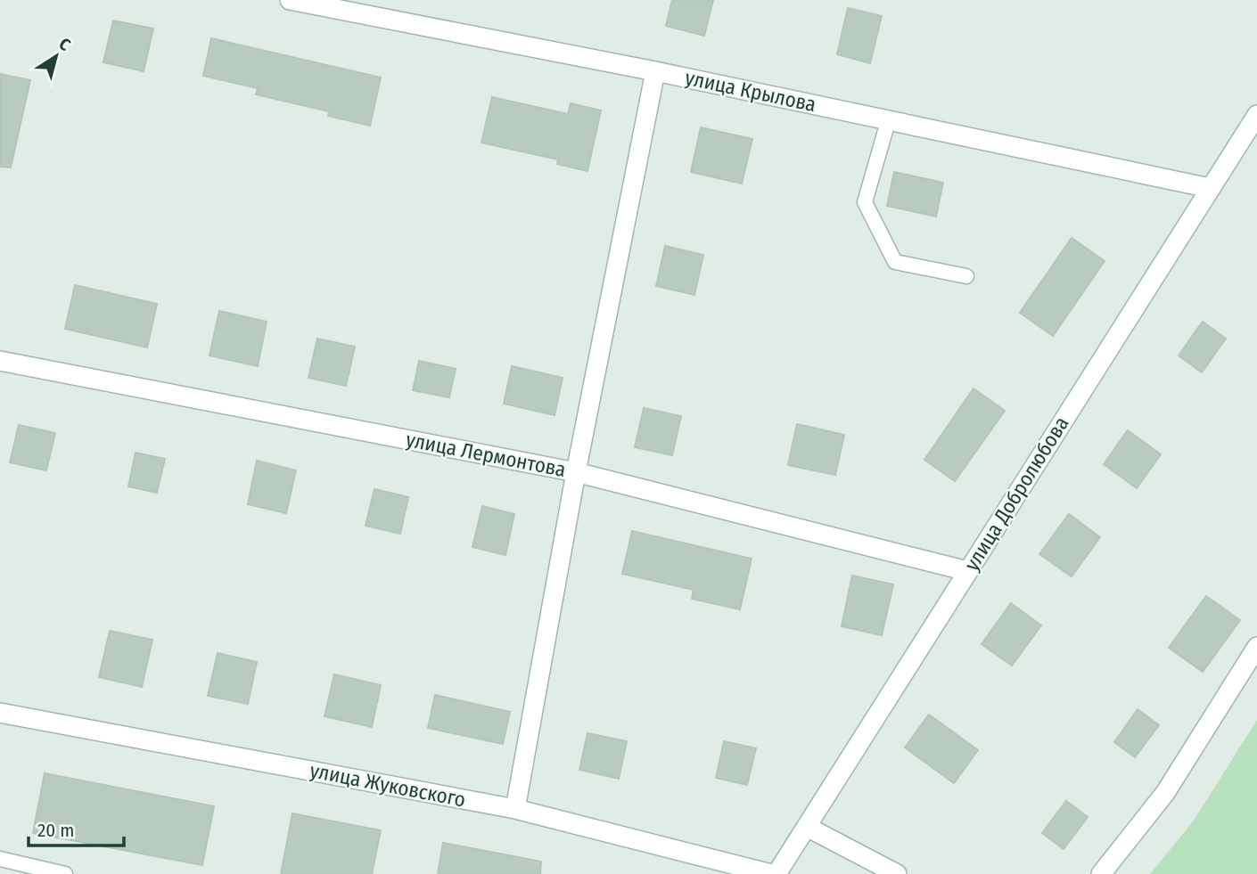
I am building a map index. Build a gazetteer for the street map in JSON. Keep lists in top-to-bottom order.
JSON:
{
  "streets": {
    "street": [
      "улица Крылова",
      "улица Лермонтова",
      "улица Добролюбова",
      "улица Жуковского"
    ]
  },
  "crossings": [
    ["улица Крылова", "улица Добролюбова"],
    ["улица Лермонтова", "улица Добролюбова"]
  ],
  "scale_bar": "20 m",
  "north": "top right"
}
